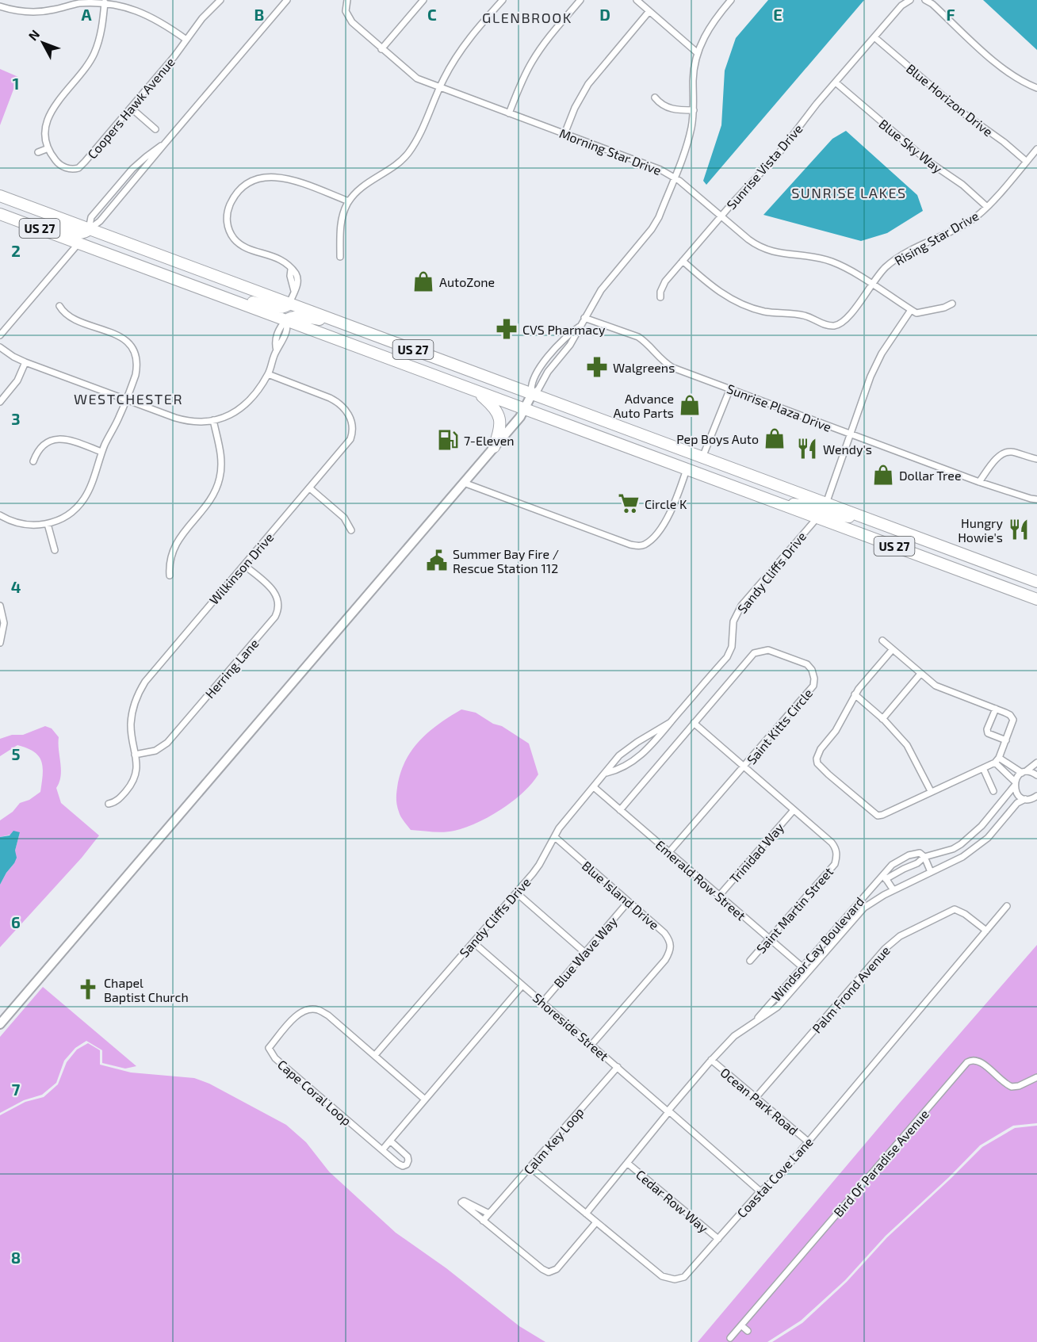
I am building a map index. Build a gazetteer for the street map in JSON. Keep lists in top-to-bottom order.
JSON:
{
  "streets": {
    "highway": ["US 27"],
    "street": [
      "Blue Horizon Drive",
      "Coopers Hawk Avenue",
      "Blue Sky Way",
      "Morning Star Drive",
      "Sunrise Vista Drive",
      "Rising Star Drive",
      "Sunrise Plaza Drive",
      "Wilkinson Drive",
      "Sandy Cliffs Drive",
      "Herring Lane",
      "Saint Kitts Circle",
      "Trinidad Way",
      "Emerald Row Street",
      "Blue Island Drive",
      "Saint Martin Street",
      "Windsor Cay Boulevard",
      "Blue Wave Way",
      "Palm Frond Avenue",
      "Shoreside Street",
      "Cape Coral Loop",
      "Ocean Park Road",
      "Calm Key Loop",
      "Bird Of Paradise Avenue",
      "Coastal Cove Lane",
      "Cedar Row Way"
    ]
  },
  "crossings": [
    ["Blue Horizon Drive", "Sunrise Vista Drive"],
    ["Blue Horizon Drive", "Rising Star Drive"],
    ["Blue Sky Way", "Sunrise Vista Drive"],
    ["Blue Sky Way", "Rising Star Drive"],
    ["Morning Star Drive", "Sunrise Vista Drive"],
    ["Morning Star Drive", "Rising Star Drive"],
    ["Sunrise Vista Drive", "Rising Star Drive"],
    ["US 27", "Sandy Cliffs Drive"],
    ["Wilkinson Drive", "Herring Lane"],
    ["Sandy Cliffs Drive", "Emerald Row Street"],
    ["Sandy Cliffs Drive", "Blue Island Drive"],
    ["Sandy Cliffs Drive", "Shoreside Street"],
    ["Sandy Cliffs Drive", "Cape Coral Loop"],
    ["Saint Kitts Circle", "Emerald Row Street"],
    ["Saint Kitts Circle", "Saint Martin Street"],
    ["Trinidad Way", "Emerald Row Street"],
    ["Trinidad Way", "Saint Martin Street"],
    ["Emerald Row Street", "Saint Martin Street"],
    ["Emerald Row Street", "Windsor Cay Boulevard"],
    ["Blue Island Drive", "Blue Wave Way"],
    ["Blue Island Drive", "Shoreside Street"],
    ["Windsor Cay Boulevard", "Shoreside Street"],
    ["Windsor Cay Boulevard", "Ocean Park Road"],
    ["Windsor Cay Boulevard", "Coastal Cove Lane"],
    ["Windsor Cay Boulevard", "Cedar Row Way"],
    ["Blue Wave Way", "Shoreside Street"],
    ["Palm Frond Avenue", "Ocean Park Road"],
    ["Palm Frond Avenue", "Coastal Cove Lane"],
    ["Shoreside Street", "Calm Key Loop"],
    ["Shoreside Street", "Coastal Cove Lane"],
    ["Ocean Park Road", "Coastal Cove Lane"],
    ["Calm Key Loop", "Coastal Cove Lane"],
    ["Coastal Cove Lane", "Cedar Row Way"]
  ],
  "districts": ["GLENBROOK", "SUNRISE LAKES", "WESTCHESTER"],
  "places": {
    "shop": [
      "AutoZone",
      "Advance Auto Parts",
      "Pep Boys Auto",
      "Dollar Tree"
    ],
    "pharmacy": ["CVS Pharmacy", "Walgreens"],
    "fuel station": ["7-Eleven"],
    "restaurant": ["Wendy's", "Hungry Howie's"],
    "supermarket": ["Circle K"],
    "public building": ["Summer Bay Fire / Rescue Station 112"],
    "church": ["Chapel Baptist Church"]
  },
  "north": "top left",
  "grid": {
    "columns": [
      "A",
      "B",
      "C",
      "D",
      "E",
      "F"
    ],
    "rows": [
      "1",
      "2",
      "3",
      "4",
      "5",
      "6",
      "7",
      "8"
    ]
  }
}
